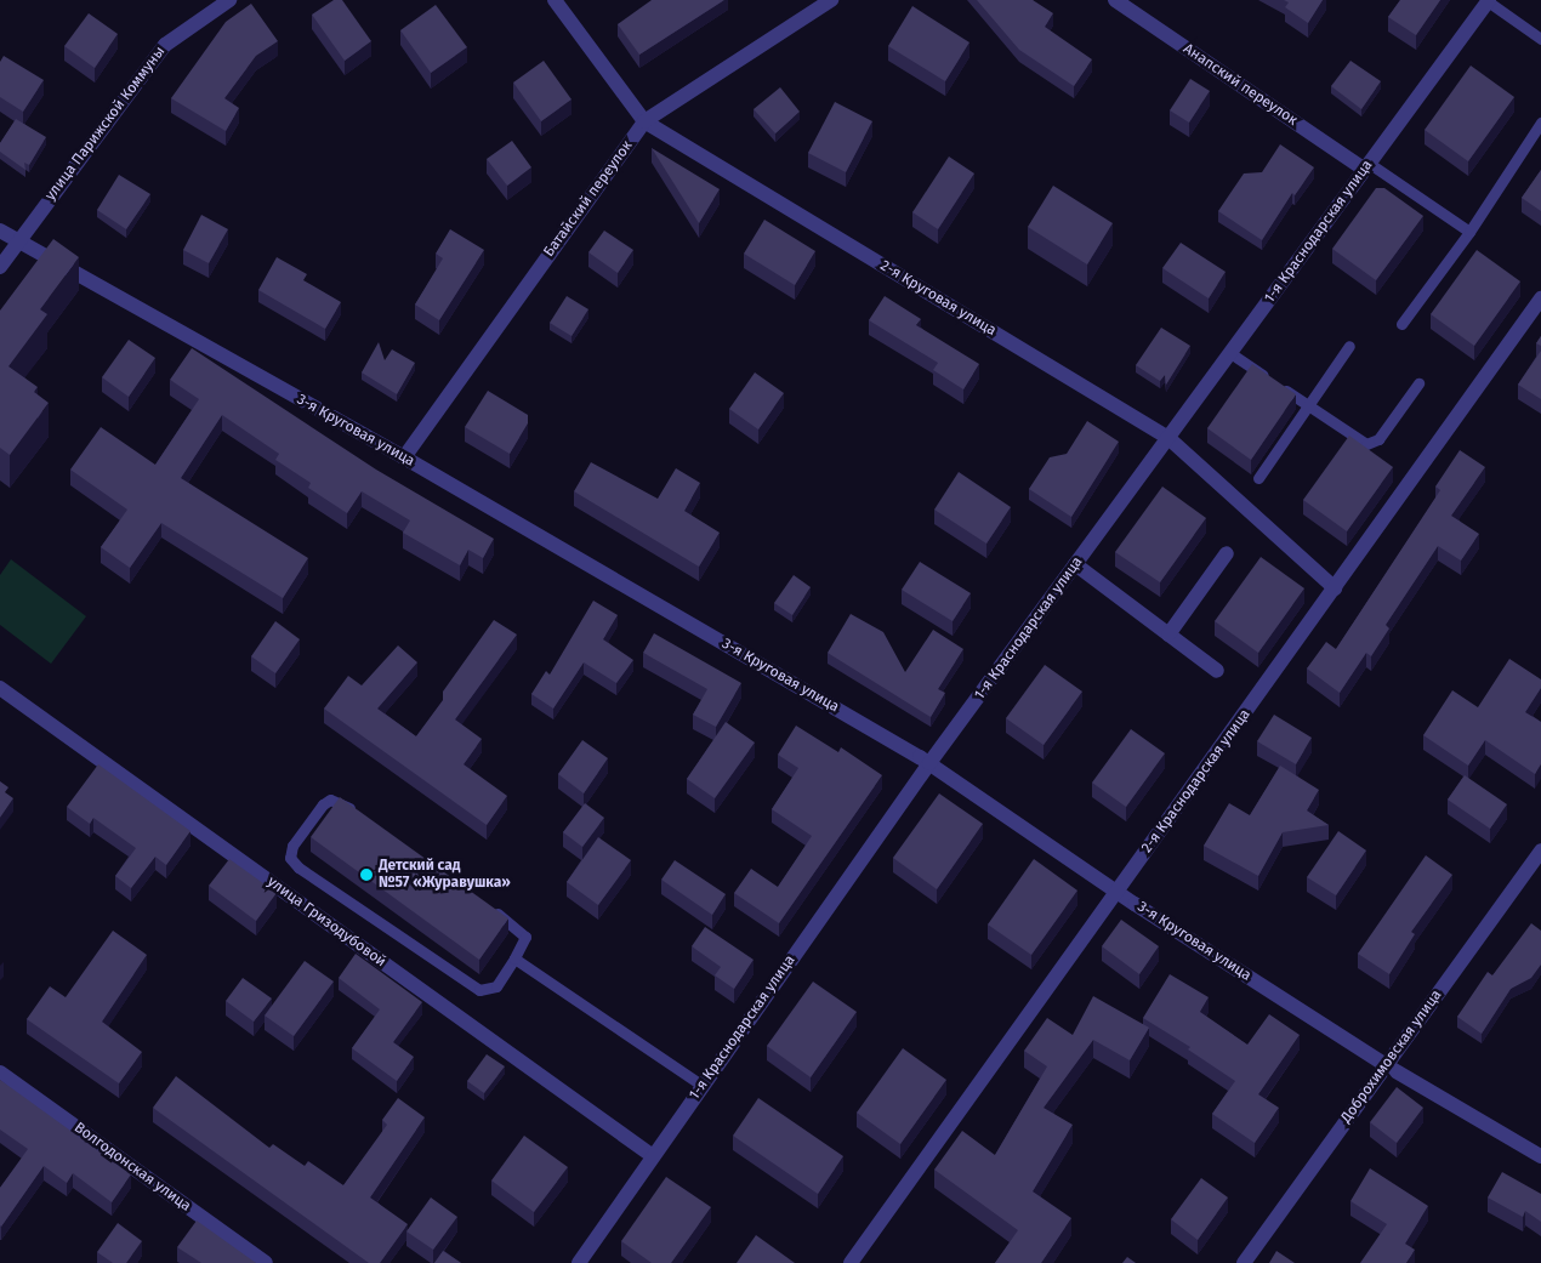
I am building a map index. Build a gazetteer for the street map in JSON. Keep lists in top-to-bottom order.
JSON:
{
  "streets": {
    "street": [
      "Анапский переулок",
      "улица Парижской Коммуны",
      "Батайский переулок",
      "1-я Краснодарская улица",
      "2-я Круговая улица",
      "3-я Круговая улица",
      "2-я Краснодарская улица",
      "улица Гризодубовой",
      "Доброхимовская улица",
      "Волгодонская улица"
    ]
  },
  "crossings": [
    ["Анапский переулок", "1-я Краснодарская улица"],
    ["улица Парижской Коммуны", "3-я Круговая улица"],
    ["Батайский переулок", "2-я Круговая улица"],
    ["Батайский переулок", "3-я Круговая улица"],
    ["1-я Краснодарская улица", "2-я Круговая улица"],
    ["1-я Краснодарская улица", "3-я Круговая улица"],
    ["1-я Краснодарская улица", "улица Гризодубовой"],
    ["2-я Круговая улица", "2-я Краснодарская улица"],
    ["3-я Круговая улица", "2-я Краснодарская улица"],
    ["3-я Круговая улица", "Доброхимовская улица"]
  ],
  "places": ["Детский сад №57 «Журавушка»"]
}
